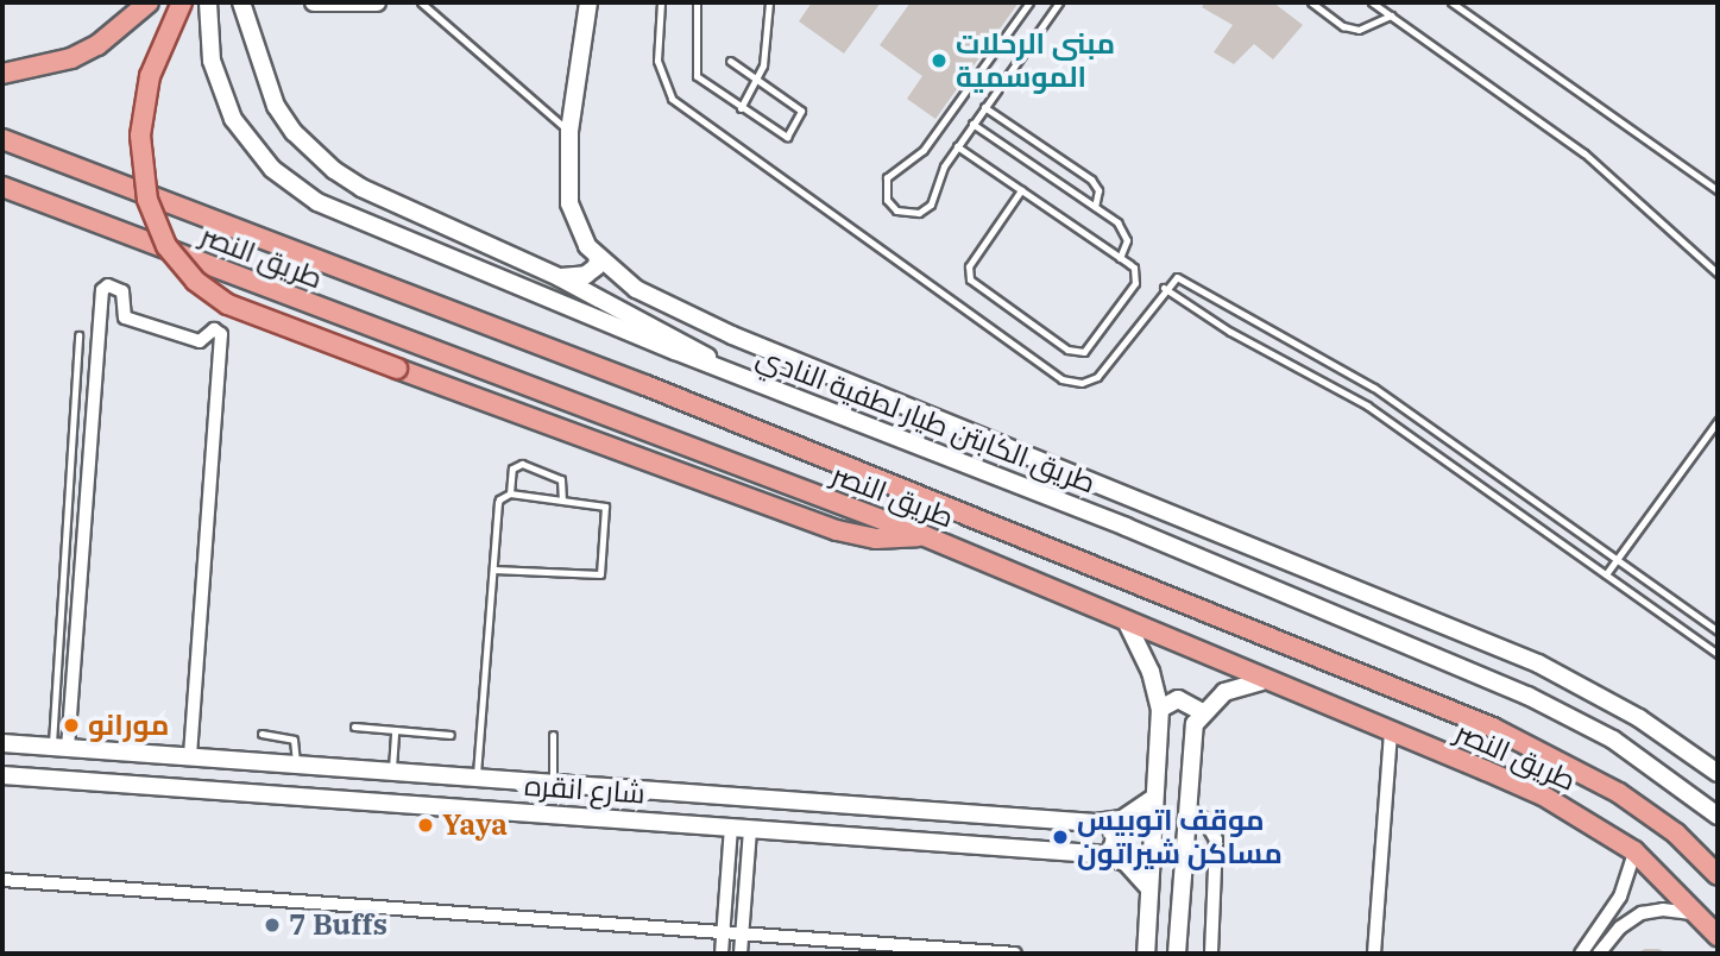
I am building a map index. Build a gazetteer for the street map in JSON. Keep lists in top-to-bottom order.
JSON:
{
  "streets": {
    "main road": ["طريق النصر", "طريق الكابتن طيار لطفية النادي", "شارع انقره"]
  },
  "places": [
    "مبنى الرحلات الموسمية",
    "مورانو",
    "Yaya",
    "موقف اتوبيس مساكن شيراتون",
    "7 Buffs"
  ]
}
